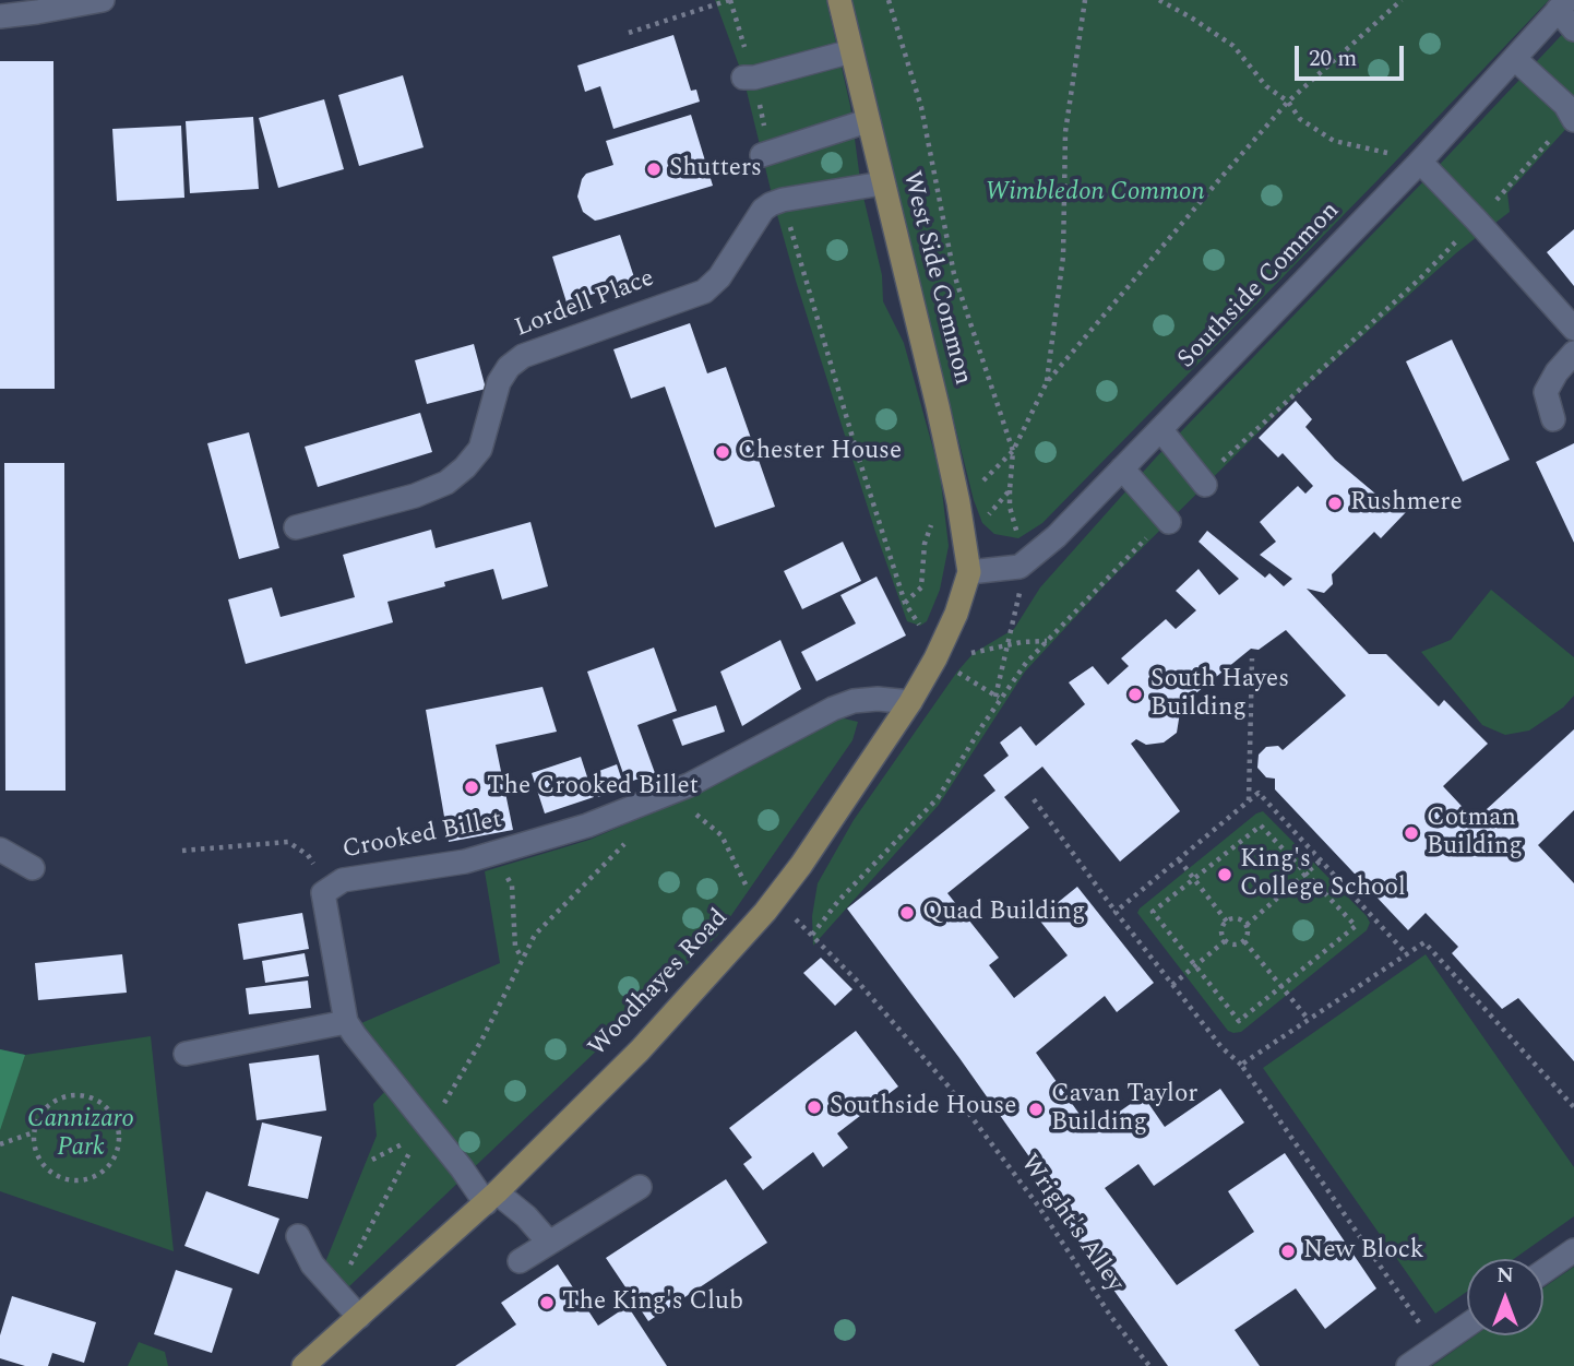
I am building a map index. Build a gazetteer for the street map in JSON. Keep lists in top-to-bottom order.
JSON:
{
  "streets": {
    "main road": ["West Side Common", "Woodhayes Road"],
    "street": ["Southside Common", "Lordell Place", "Crooked Billet"],
    "path": ["Wright's Alley"]
  },
  "crossings": [
    ["West Side Common", "Woodhayes Road"],
    ["Crooked Billet", "Woodhayes Road"],
    ["Crooked Billet", "Wright's Alley"],
    ["Woodhayes Road", "Wright's Alley"]
  ],
  "parks": ["Wimbledon Common", "Cannizaro Park"],
  "places": [
    "Shutters",
    "Chester House",
    "Rushmere",
    "South Hayes Building",
    "The Crooked Billet",
    "Cotman Building",
    "King's College School",
    "Quad Building",
    "Southside House",
    "Cavan Taylor Building",
    "New Block",
    "The King's Club"
  ],
  "scale_bar": "20 m",
  "north": "top"
}
